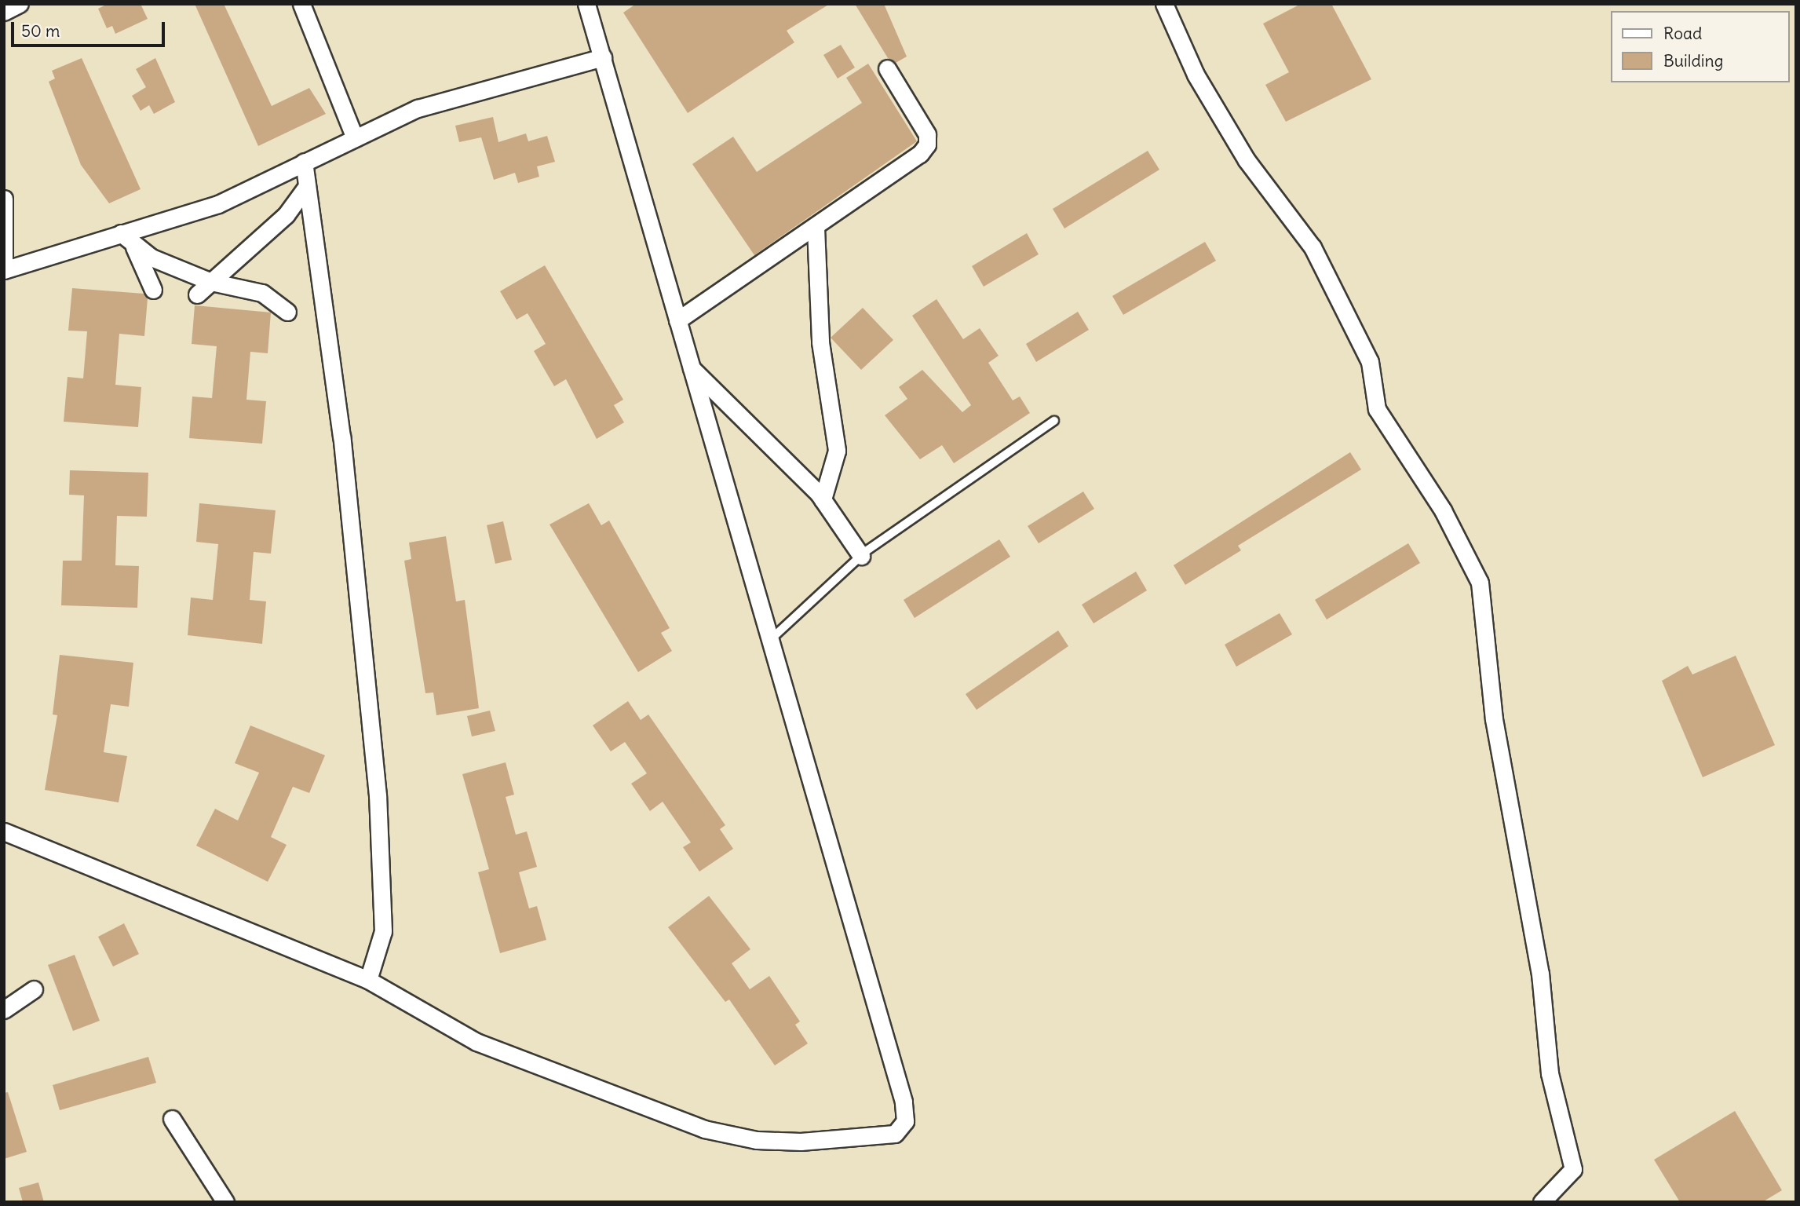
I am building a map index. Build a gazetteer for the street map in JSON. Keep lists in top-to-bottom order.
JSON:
{
  "legend": ["Road", "Building"],
  "scale_bar": "50 m"
}
